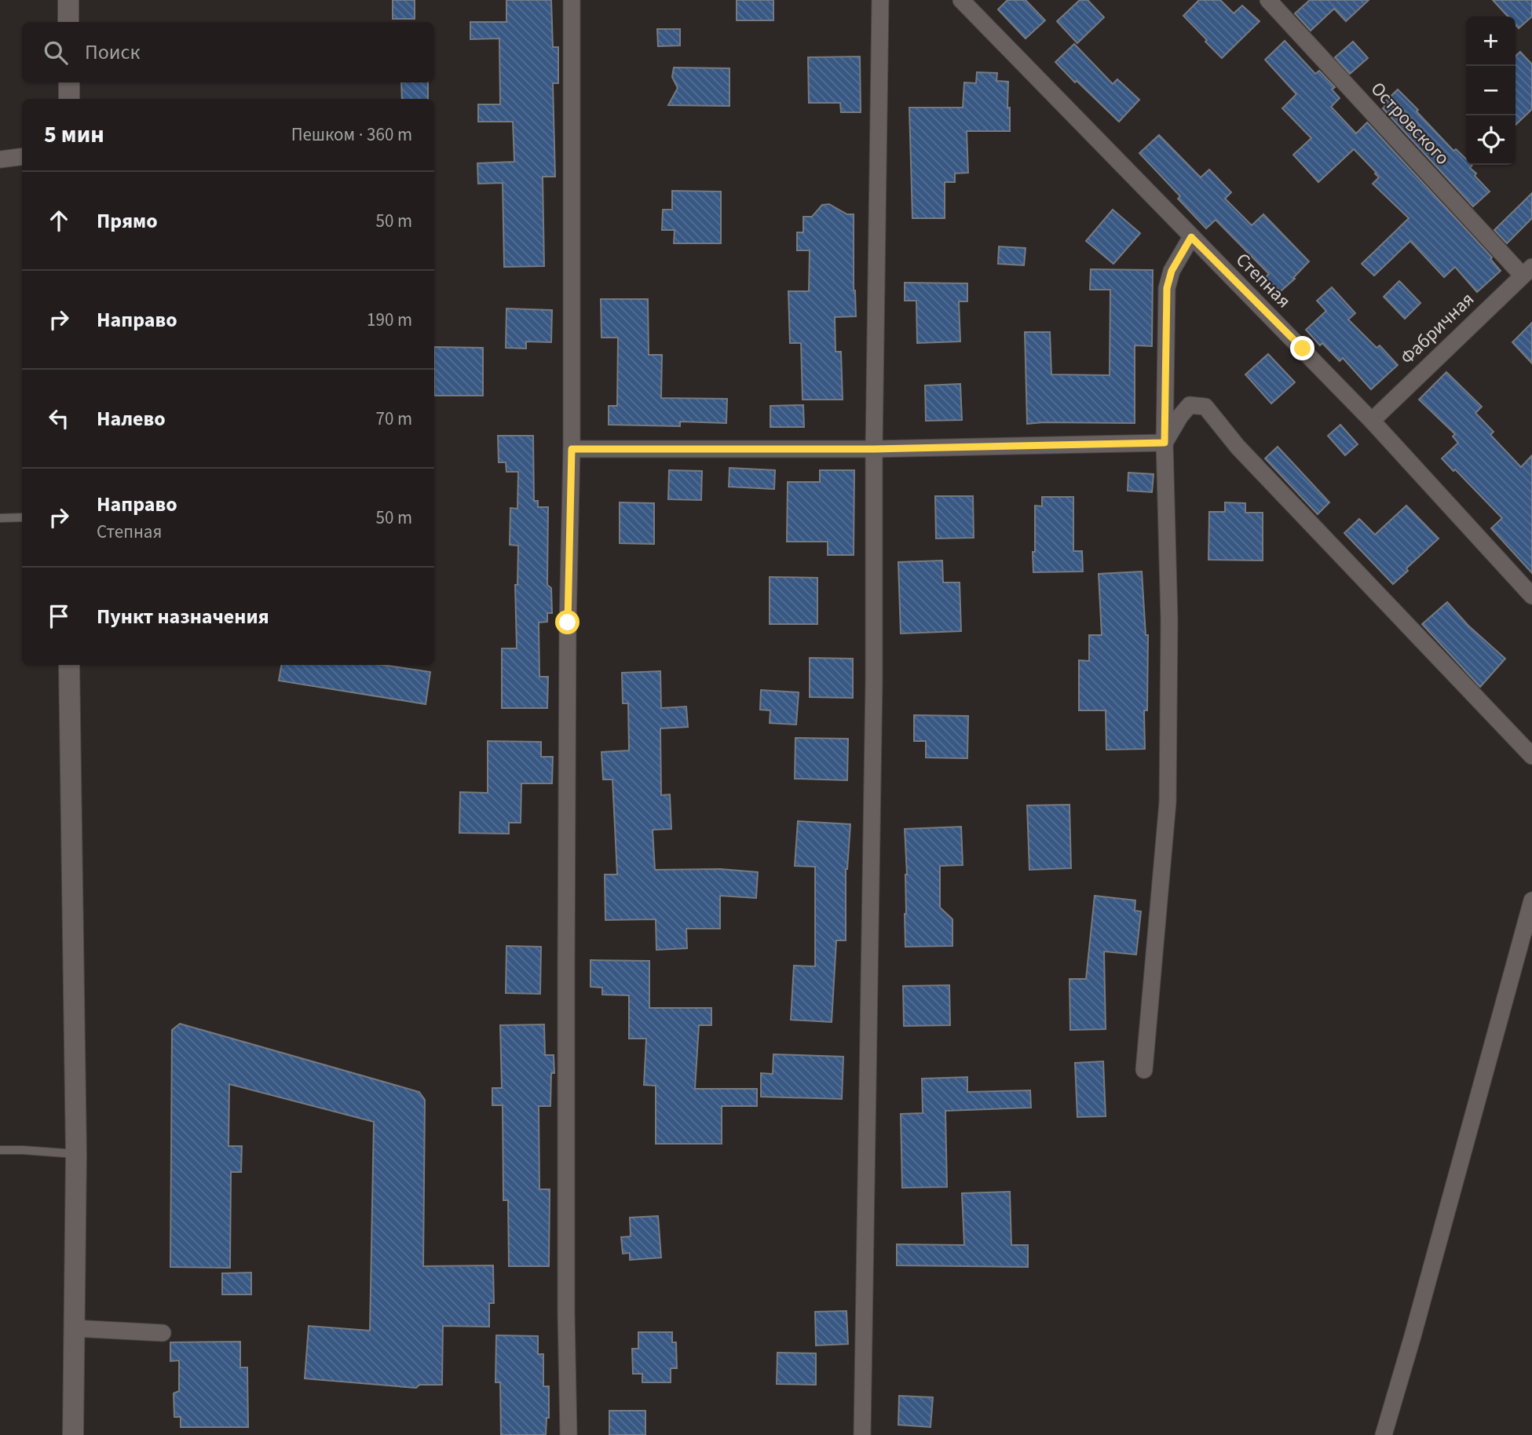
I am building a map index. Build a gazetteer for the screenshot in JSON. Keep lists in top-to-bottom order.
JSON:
{
  "streets": {
    "street": ["Островского", "Степная", "Фабричная"]
  },
  "crossings": [
    ["Островского", "Фабричная"],
    ["Степная", "Фабричная"]
  ],
  "page": {
    "map_buttons": ["+", "−"],
    "search": "Поиск",
    "heading": ["5 мин", "Пешком · 360 m"],
    "list": [
      ["Прямо", "50 m"],
      ["Направо", "190 m"],
      ["Налево", "70 m"],
      ["Направо", "Степная", "50 m"],
      "Пункт назначения"
    ]
  }
}
